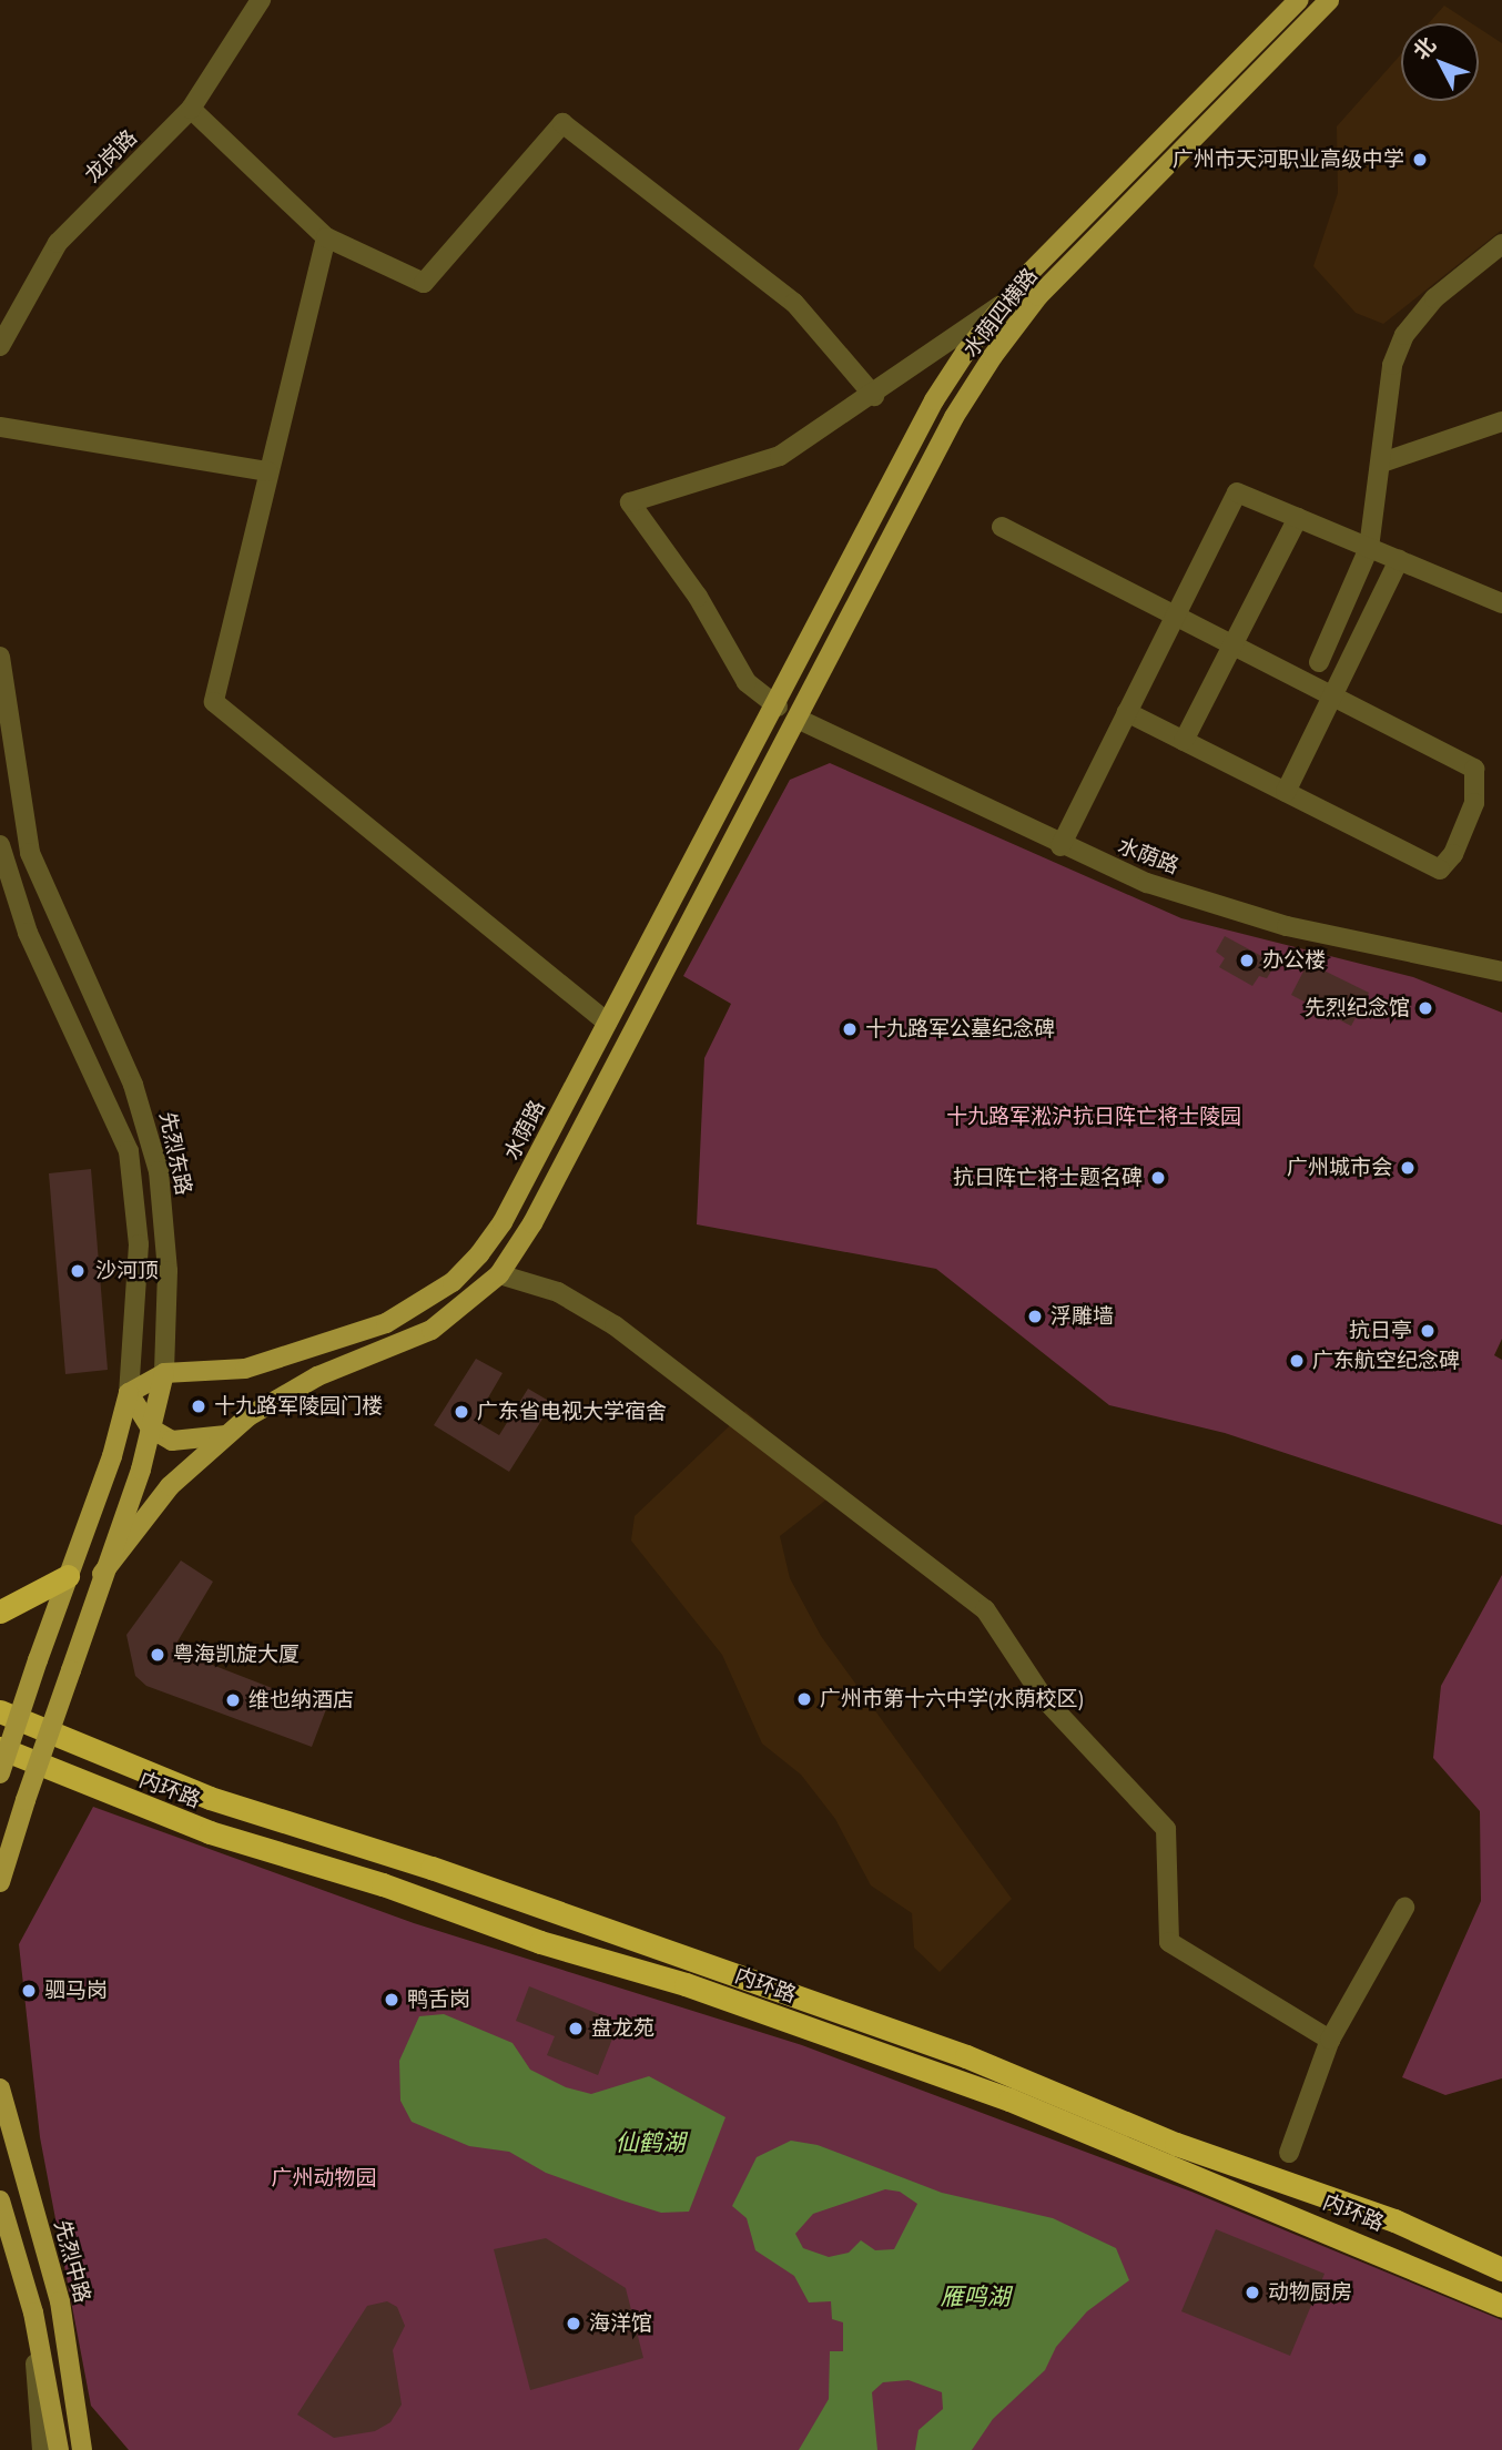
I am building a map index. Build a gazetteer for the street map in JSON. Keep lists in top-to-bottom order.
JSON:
{
  "streets": {
    "highway": ["内环路"],
    "main road": [
      "水荫四横路",
      "水荫路",
      "先烈东路",
      "先烈中路"
    ],
    "street": ["龙岗路"]
  },
  "crossings": [
    ["水荫四横路", "水荫路"],
    ["水荫路", "先烈东路"]
  ],
  "water": ["仙鹤湖", "雁鸣湖"],
  "parks": ["十九路军淞沪抗日阵亡将士陵园", "广州动物园"],
  "places": [
    "广州市天河职业高级中学",
    "办公楼",
    "先烈纪念馆",
    "十九路军公墓纪念碑",
    "广州城市会",
    "抗日阵亡将士题名碑",
    "沙河顶",
    "浮雕墙",
    "抗日亭",
    "广东航空纪念碑",
    "十九路军陵园门楼",
    "广东省电视大学宿舍",
    "粤海凯旋大厦",
    "广州市第十六中学(水荫校区)",
    "维也纳酒店",
    "驷马岗",
    "鸭舌岗",
    "盘龙苑",
    "动物厨房",
    "海洋馆"
  ],
  "north": "top left"
}
